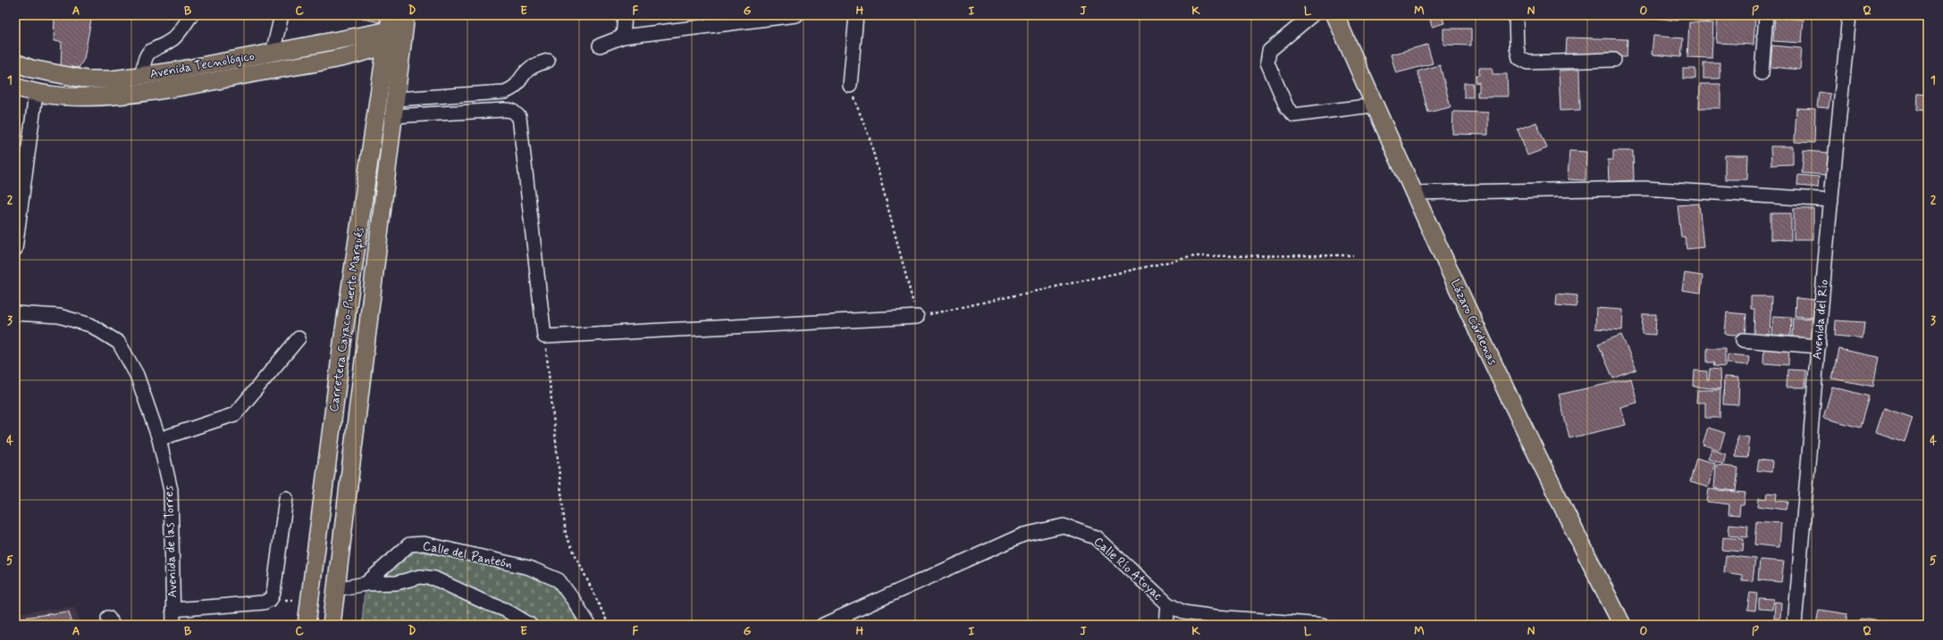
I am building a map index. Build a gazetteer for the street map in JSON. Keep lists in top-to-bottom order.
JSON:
{
  "streets": {
    "main road": ["Avenida Tecnológico", "Carretera Cayaco-Puerto Marqués", "Lázaro Cárdenas"],
    "street": [
      "Avenida del Río",
      "Avenida de las Torres",
      "Calle del Panteón",
      "Calle Río Atoyac"
    ]
  },
  "crossings": [
    ["Avenida Tecnológico", "Carretera Cayaco-Puerto Marqués"]
  ],
  "grid": {
    "columns": [
      "A",
      "B",
      "C",
      "D",
      "E",
      "F",
      "G",
      "H",
      "I",
      "J",
      "K",
      "L",
      "M",
      "N",
      "O",
      "P",
      "Q"
    ],
    "rows": [
      "1",
      "2",
      "3",
      "4",
      "5"
    ]
  }
}
